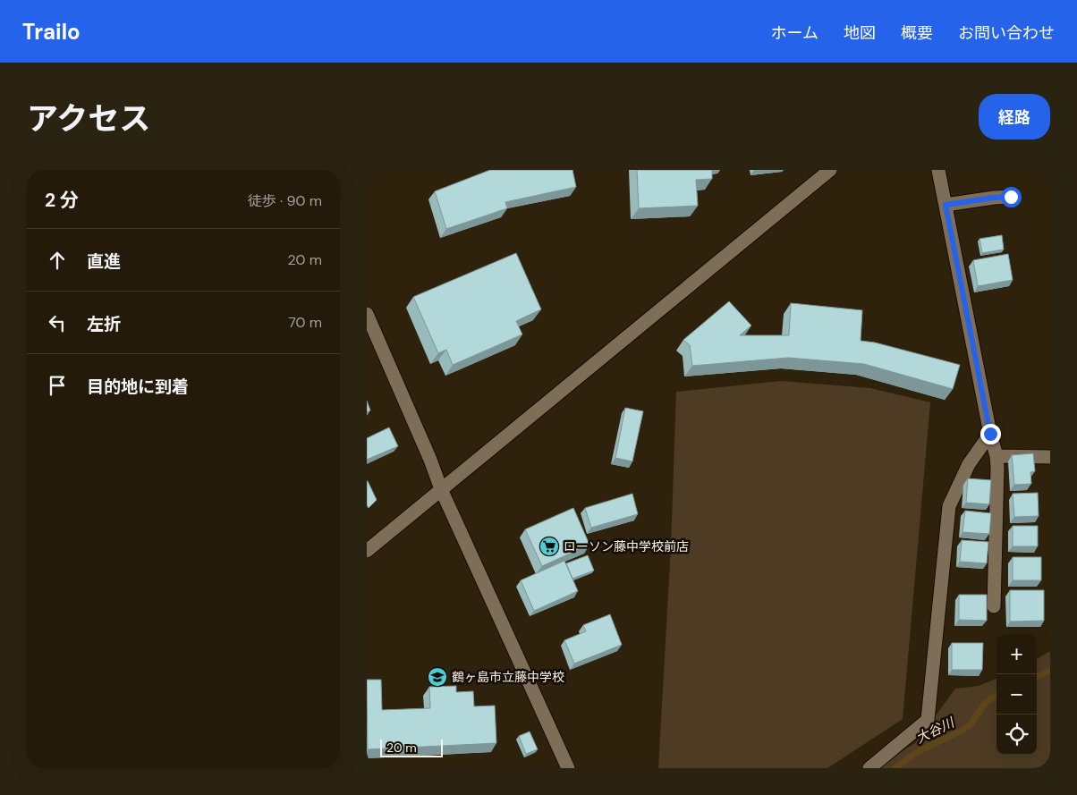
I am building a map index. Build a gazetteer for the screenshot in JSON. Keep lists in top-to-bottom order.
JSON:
{
  "water": ["大谷川"],
  "places": {
    "supermarket": ["ローソン藤中学校前店"],
    "school or university": ["鶴ヶ島市立藤中学校"]
  },
  "scale_bar": "20 m",
  "page": {
    "header": "Trailo",
    "nav": [
      "ホーム",
      "地図",
      "概要",
      "お問い合わせ"
    ],
    "title": "アクセス",
    "buttons": "経路",
    "heading": ["2 分", "徒歩 · 90 m"],
    "list": [
      ["直進", "20 m"],
      ["左折", "70 m"],
      "目的地に到着"
    ],
    "map_buttons": ["+", "−"],
    "scale": "20 m"
  }
}
